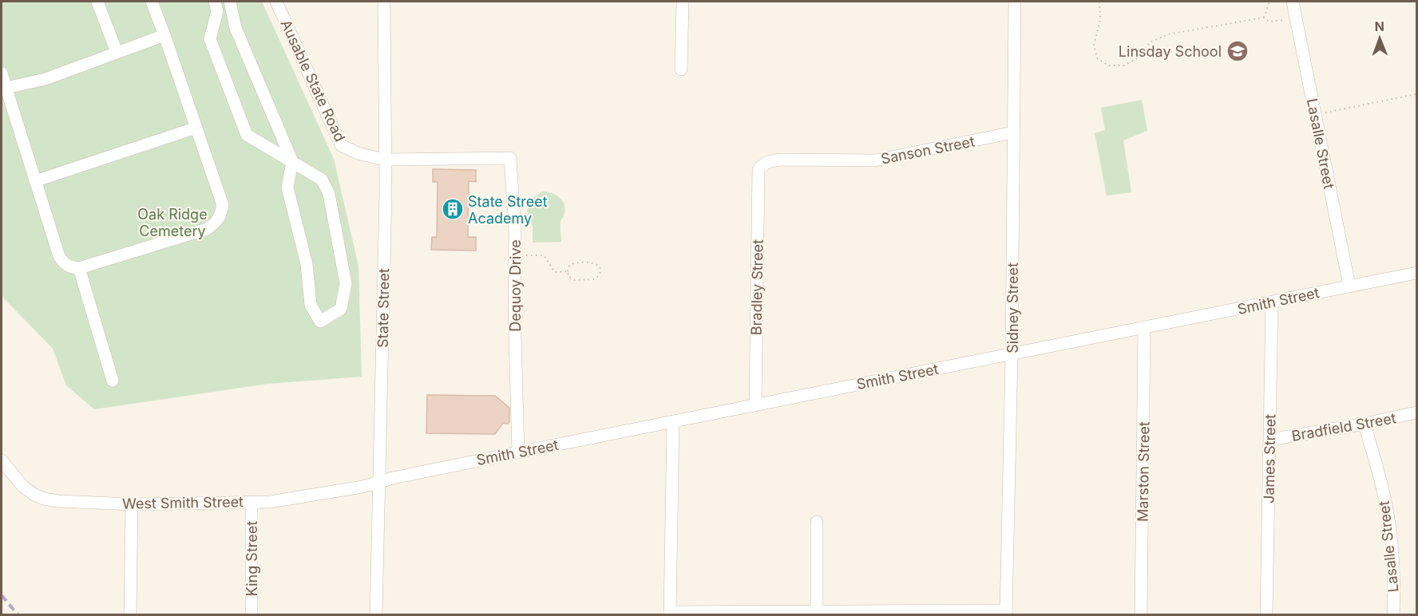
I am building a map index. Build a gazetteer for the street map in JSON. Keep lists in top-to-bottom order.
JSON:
{
  "streets": {
    "street": [
      "Ausable State Road",
      "Lasalle Street",
      "Sanson Street",
      "Dequoy Drive",
      "Bradley Street",
      "Smith Street",
      "State Street",
      "Sidney Street",
      "Bradfield Street",
      "James Street",
      "Marston Street",
      "West Smith Street",
      "King Street"
    ]
  },
  "crossings": [
    ["Ausable State Road", "Dequoy Drive"],
    ["Ausable State Road", "State Street"],
    ["Lasalle Street", "Smith Street"],
    ["Lasalle Street", "Bradfield Street"],
    ["Sanson Street", "Bradley Street"],
    ["Sanson Street", "Sidney Street"],
    ["Dequoy Drive", "Smith Street"],
    ["Dequoy Drive", "State Street"],
    ["Bradley Street", "Smith Street"],
    ["Smith Street", "State Street"],
    ["Smith Street", "Sidney Street"],
    ["Smith Street", "James Street"],
    ["Smith Street", "Marston Street"],
    ["Smith Street", "West Smith Street"],
    ["State Street", "West Smith Street"],
    ["Bradfield Street", "James Street"],
    ["West Smith Street", "King Street"]
  ],
  "parks": ["Oak Ridge Cemetery"],
  "places": {
    "school or university": ["Linsday School"],
    "building": ["State Street Academy"]
  },
  "north": "top"
}
